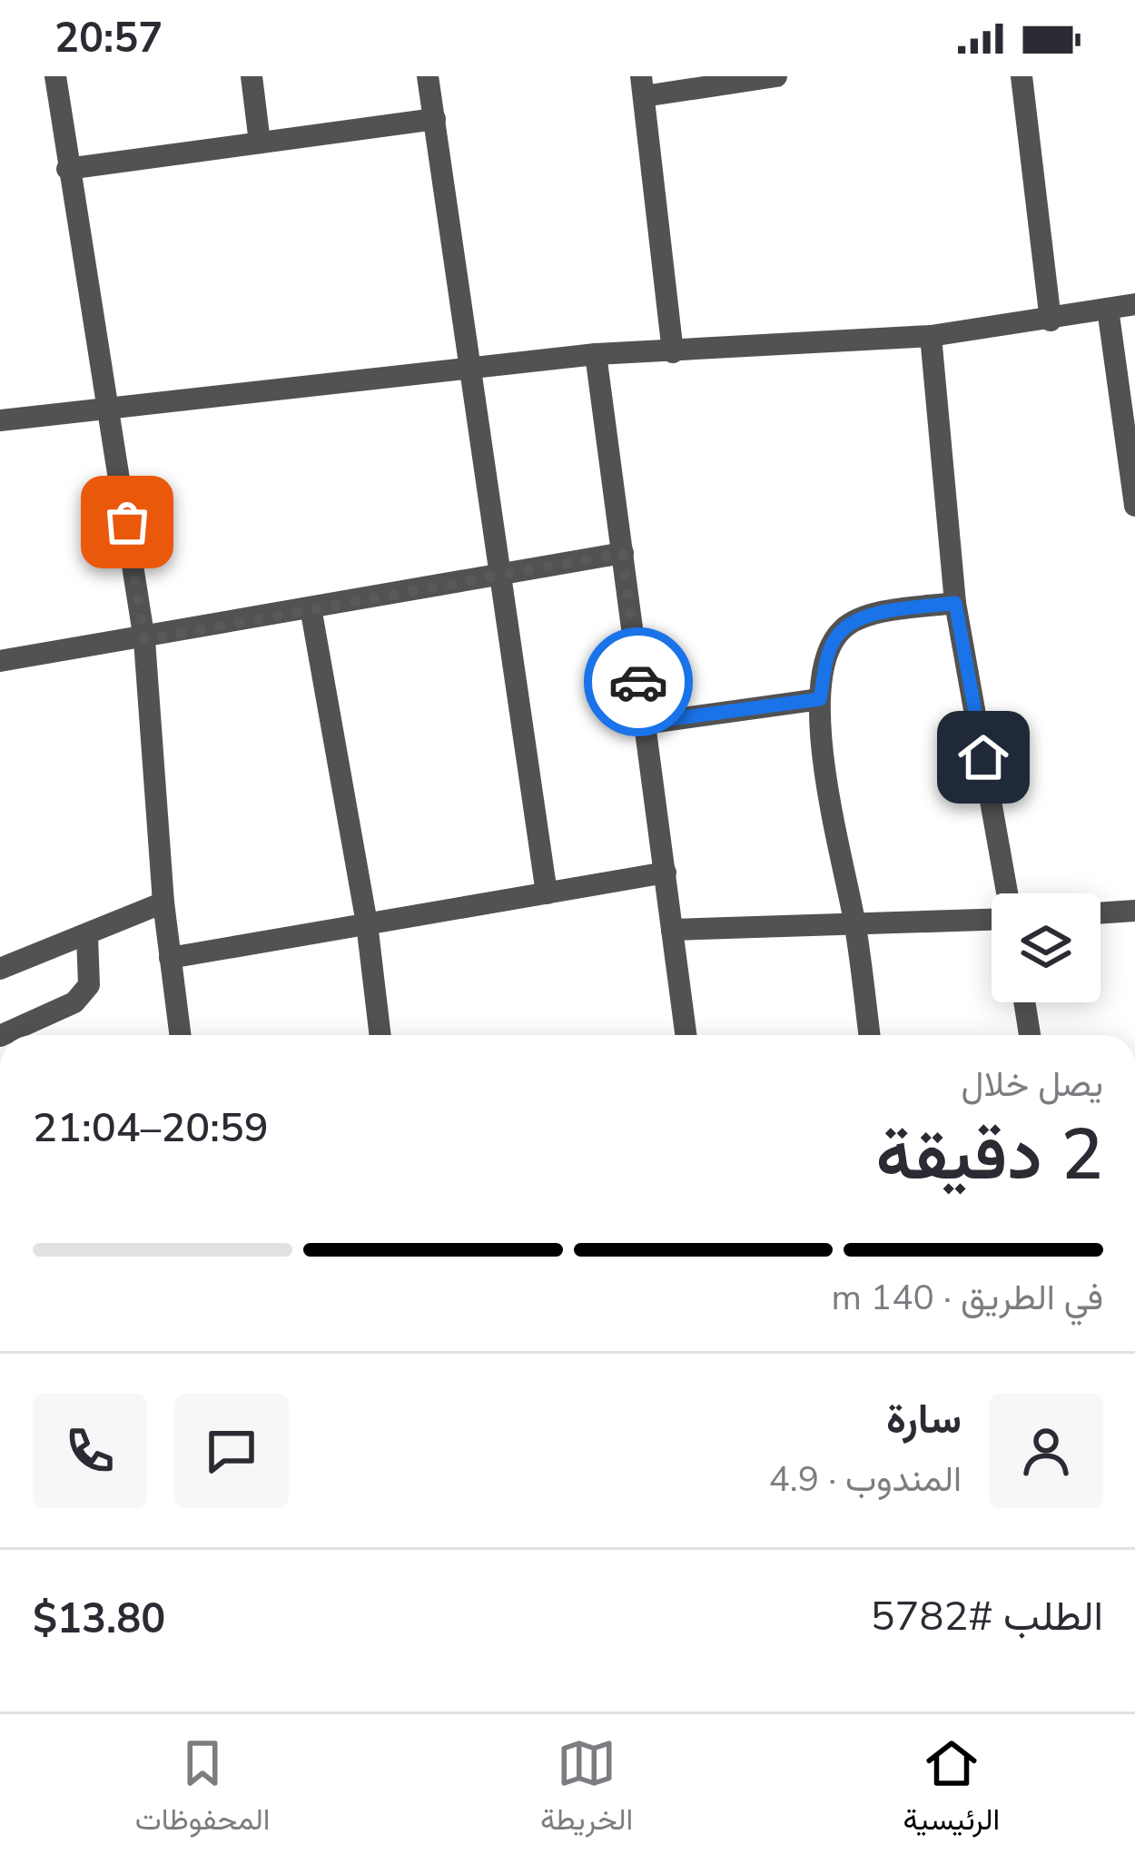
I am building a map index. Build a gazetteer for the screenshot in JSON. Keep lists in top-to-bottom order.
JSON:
{
  "page": {
    "status": "20:57",
    "heading": ["2 دقيقة", "يصل خلال", "20:59–21:04"],
    "panel": [
      "سارة",
      "المندوب · 4.9",
      "الطلب #5782",
      "$13.80"
    ],
    "bar": "في الطريق · 140 m",
    "tabs": ["الرئيسية", "الخريطة", "المحفوظات"]
  }
}
